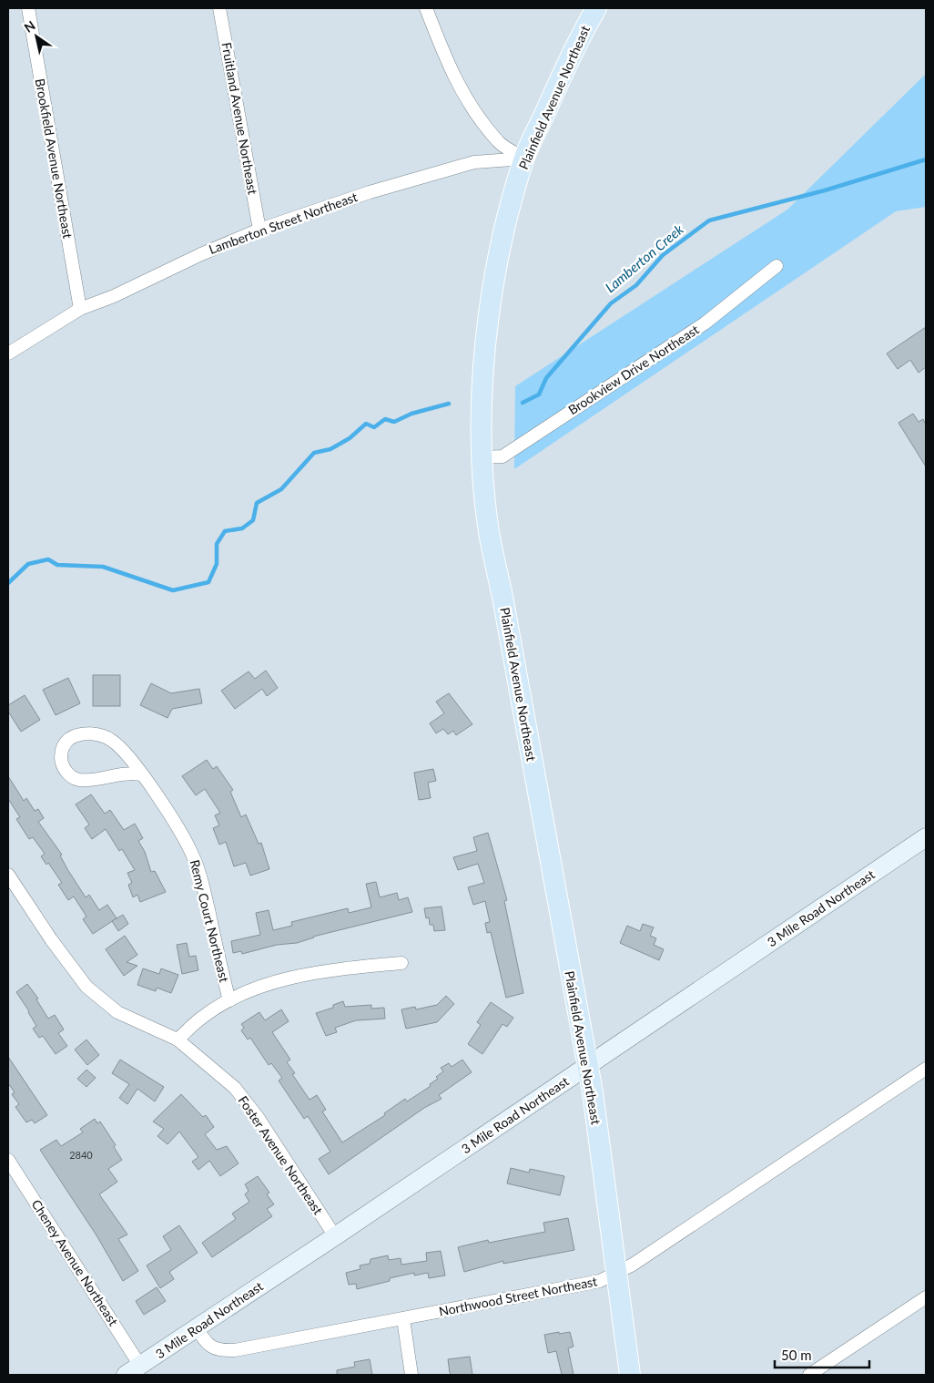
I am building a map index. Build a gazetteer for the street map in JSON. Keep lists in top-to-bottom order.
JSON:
{
  "streets": {
    "main road": ["Plainfield Avenue Northeast", "3 Mile Road Northeast"],
    "street": [
      "Fruitland Avenue Northeast",
      "Brookfield Avenue Northeast",
      "Lamberton Street Northeast",
      "Brookview Drive Northeast",
      "Remy Court Northeast",
      "Foster Avenue Northeast",
      "Cheney Avenue Northeast",
      "Northwood Street Northeast"
    ]
  },
  "crossings": [
    ["Plainfield Avenue Northeast", "Lamberton Street Northeast"],
    ["Plainfield Avenue Northeast", "Brookview Drive Northeast"],
    ["Plainfield Avenue Northeast", "3 Mile Road Northeast"],
    ["Plainfield Avenue Northeast", "Northwood Street Northeast"],
    ["Fruitland Avenue Northeast", "Lamberton Street Northeast"],
    ["Brookfield Avenue Northeast", "Lamberton Street Northeast"],
    ["3 Mile Road Northeast", "Foster Avenue Northeast"],
    ["3 Mile Road Northeast", "Cheney Avenue Northeast"],
    ["3 Mile Road Northeast", "Northwood Street Northeast"]
  ],
  "water": ["Lamberton Creek"],
  "house_numbers": ["2840"],
  "scale_bar": "50 m",
  "north": "top left"
}
